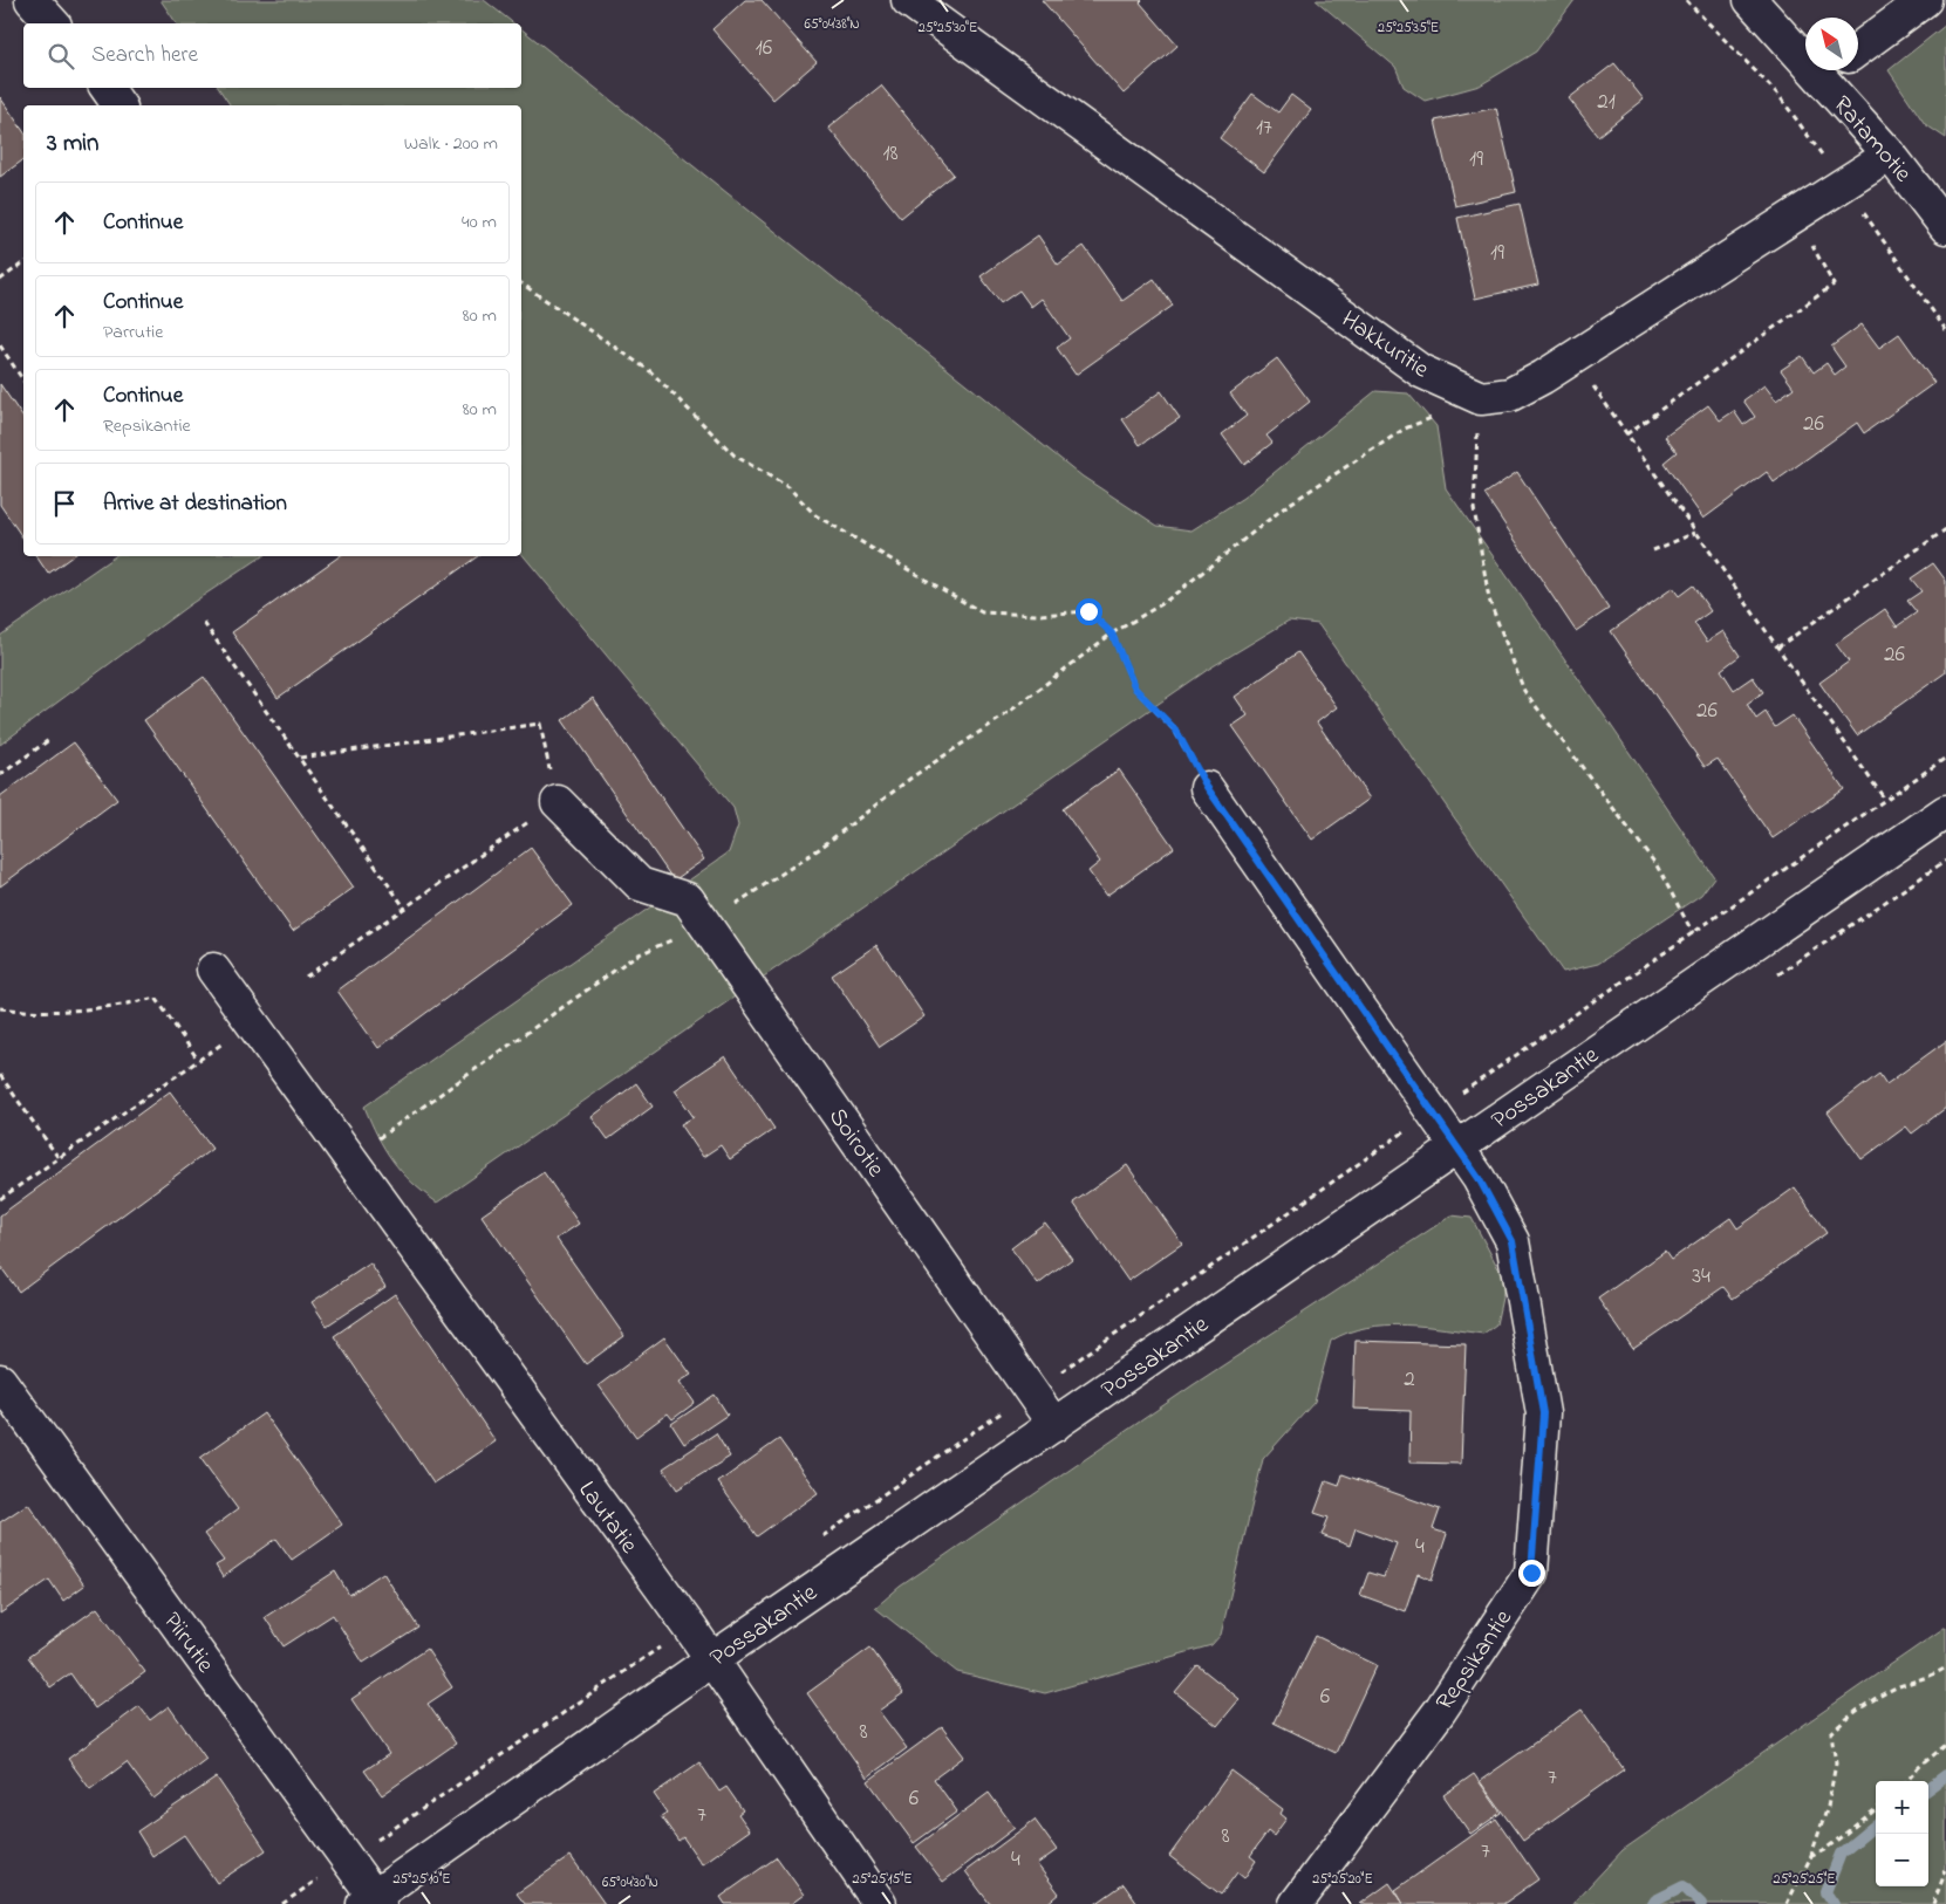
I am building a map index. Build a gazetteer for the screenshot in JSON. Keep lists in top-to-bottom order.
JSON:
{
  "streets": {
    "street": [
      "Ratamotie",
      "Hakkuritie",
      "Possakantie",
      "Soirotie",
      "Lautatie",
      "Piirutie",
      "Repsikantie"
    ]
  },
  "crossings": [
    ["Possakantie", "Soirotie"],
    ["Possakantie", "Lautatie"],
    ["Possakantie", "Piirutie"],
    ["Possakantie", "Repsikantie"]
  ],
  "house_numbers": [
    "16",
    "21",
    "17",
    "18",
    "19",
    "19",
    "26",
    "26",
    "26",
    "34",
    "2",
    "4",
    "6",
    "8",
    "7",
    "6",
    "7",
    "8",
    "7",
    "4"
  ],
  "north": "top left",
  "page": {
    "search": "Search here",
    "heading": ["3 min", "Walk · 200 m"],
    "list": [
      ["Continue", "40 m"],
      ["Continue", "Parrutie", "80 m"],
      ["Continue", "Repsikantie", "80 m"],
      "Arrive at destination"
    ],
    "map_buttons": ["+", "−"]
  },
  "coordinates": [
    "65°04'38\"N",
    "25°25'35\"E",
    "25°25'30\"E",
    "25°25'10\"E",
    "25°25'15\"E",
    "25°25'20\"E",
    "25°25'25\"E",
    "65°04'30\"N"
  ]
}
